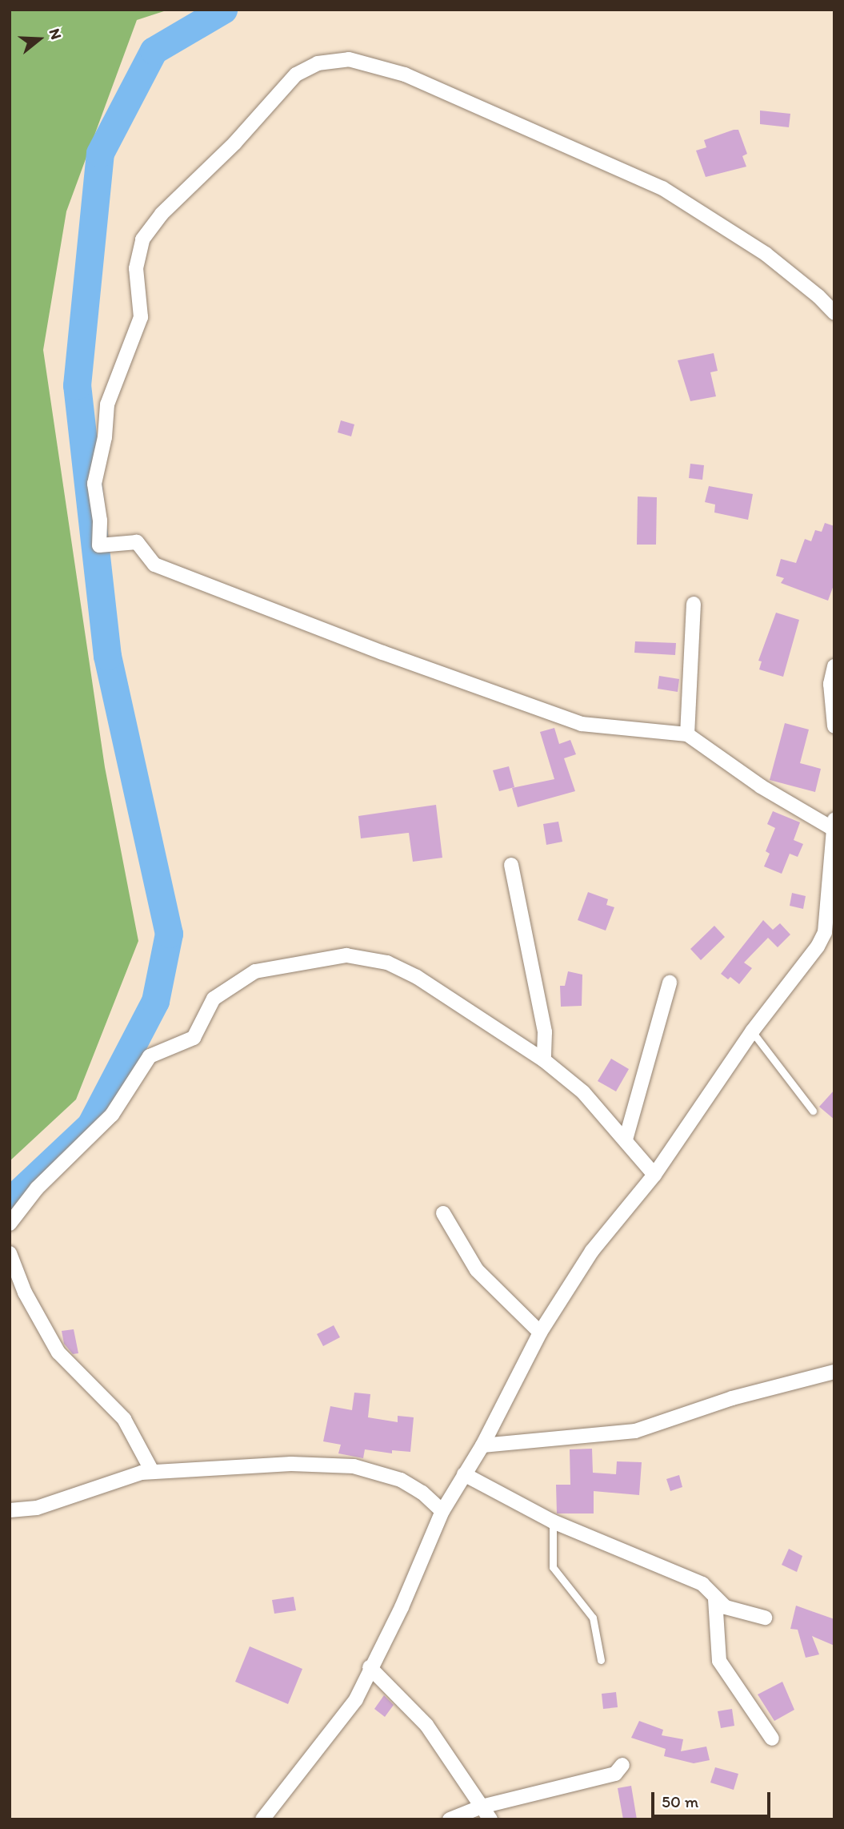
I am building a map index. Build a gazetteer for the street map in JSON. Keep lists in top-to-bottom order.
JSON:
{
  "scale_bar": "50 m",
  "north": "right"
}
